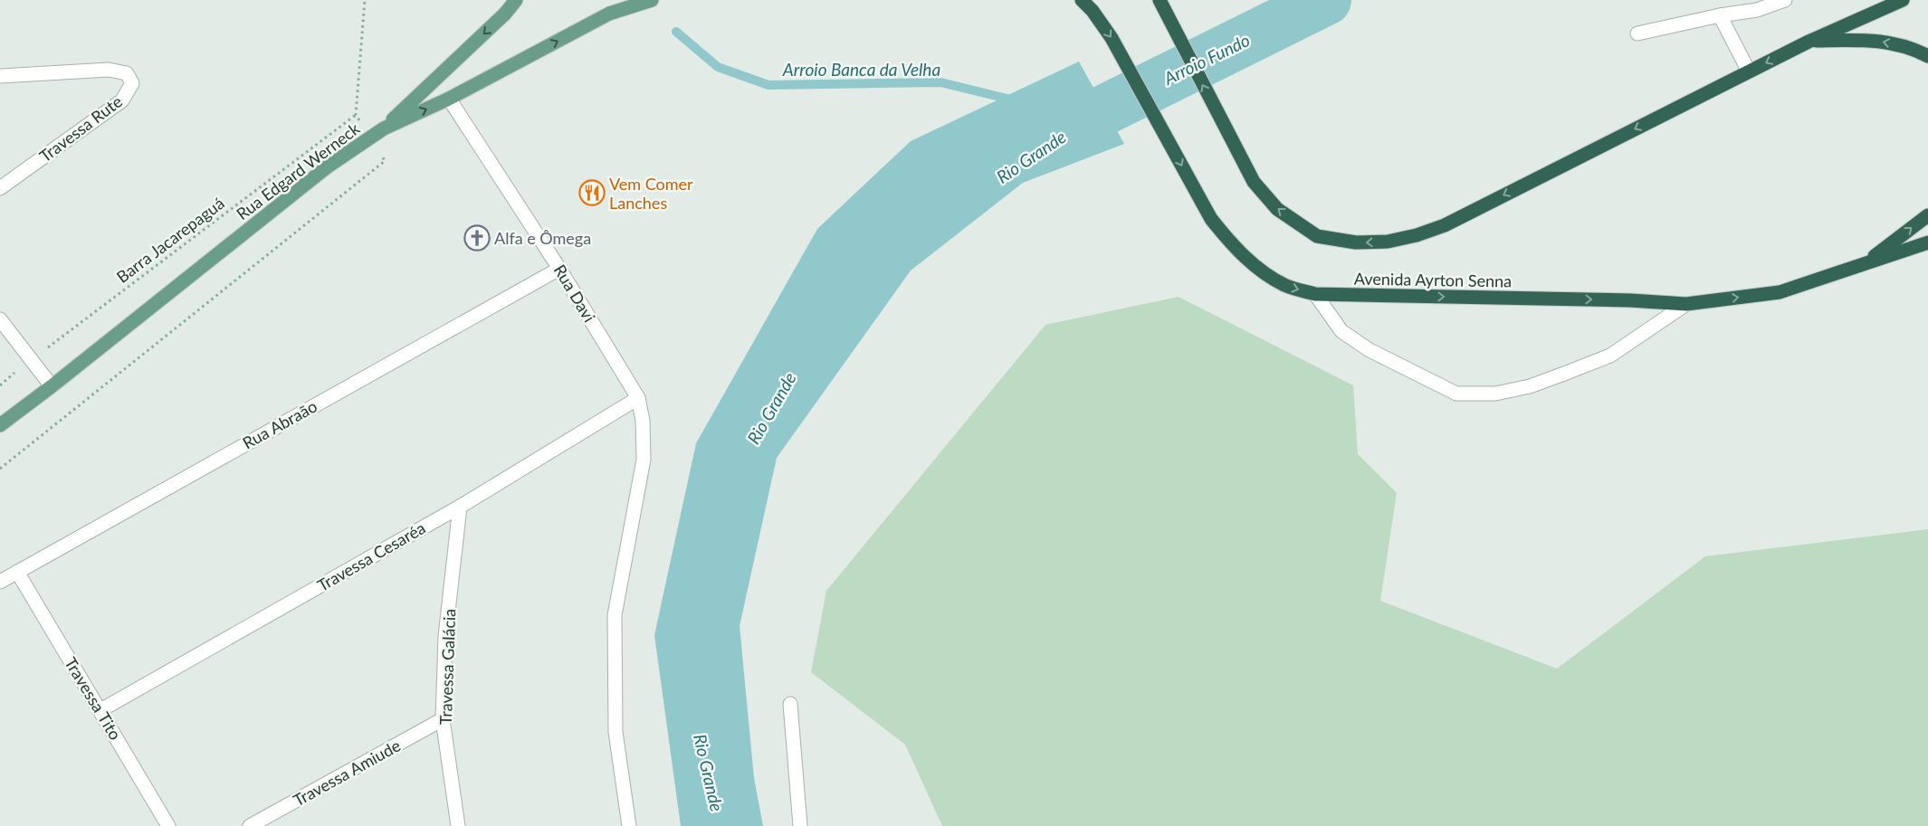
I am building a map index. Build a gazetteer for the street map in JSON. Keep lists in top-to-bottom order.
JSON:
{
  "streets": {
    "highway": ["Avenida Ayrton Senna"],
    "main road": ["Rua Edgard Werneck"],
    "street": [
      "Travessa Rute",
      "Rua Davi",
      "Rua Abraão",
      "Travessa Cesaréa",
      "Travessa Galácia",
      "Travessa Tito",
      "Travessa Amiude"
    ],
    "path": ["Barra Jacarepaguá"]
  },
  "crossings": [
    ["Rua Edgard Werneck", "Rua Davi"],
    ["Rua Davi", "Rua Abraão"],
    ["Rua Davi", "Travessa Cesaréa"],
    ["Rua Abraão", "Travessa Tito"],
    ["Travessa Cesaréa", "Travessa Galácia"],
    ["Travessa Cesaréa", "Travessa Tito"],
    ["Travessa Galácia", "Travessa Amiude"]
  ],
  "one_way": ["Avenida Ayrton Senna"],
  "water": ["Arroio Fundo", "Arroio Banca da Velha", "Rio Grande"],
  "places": {
    "restaurant": ["Vem Comer Lanches"],
    "church": ["Alfa e Ômega"]
  }
}
